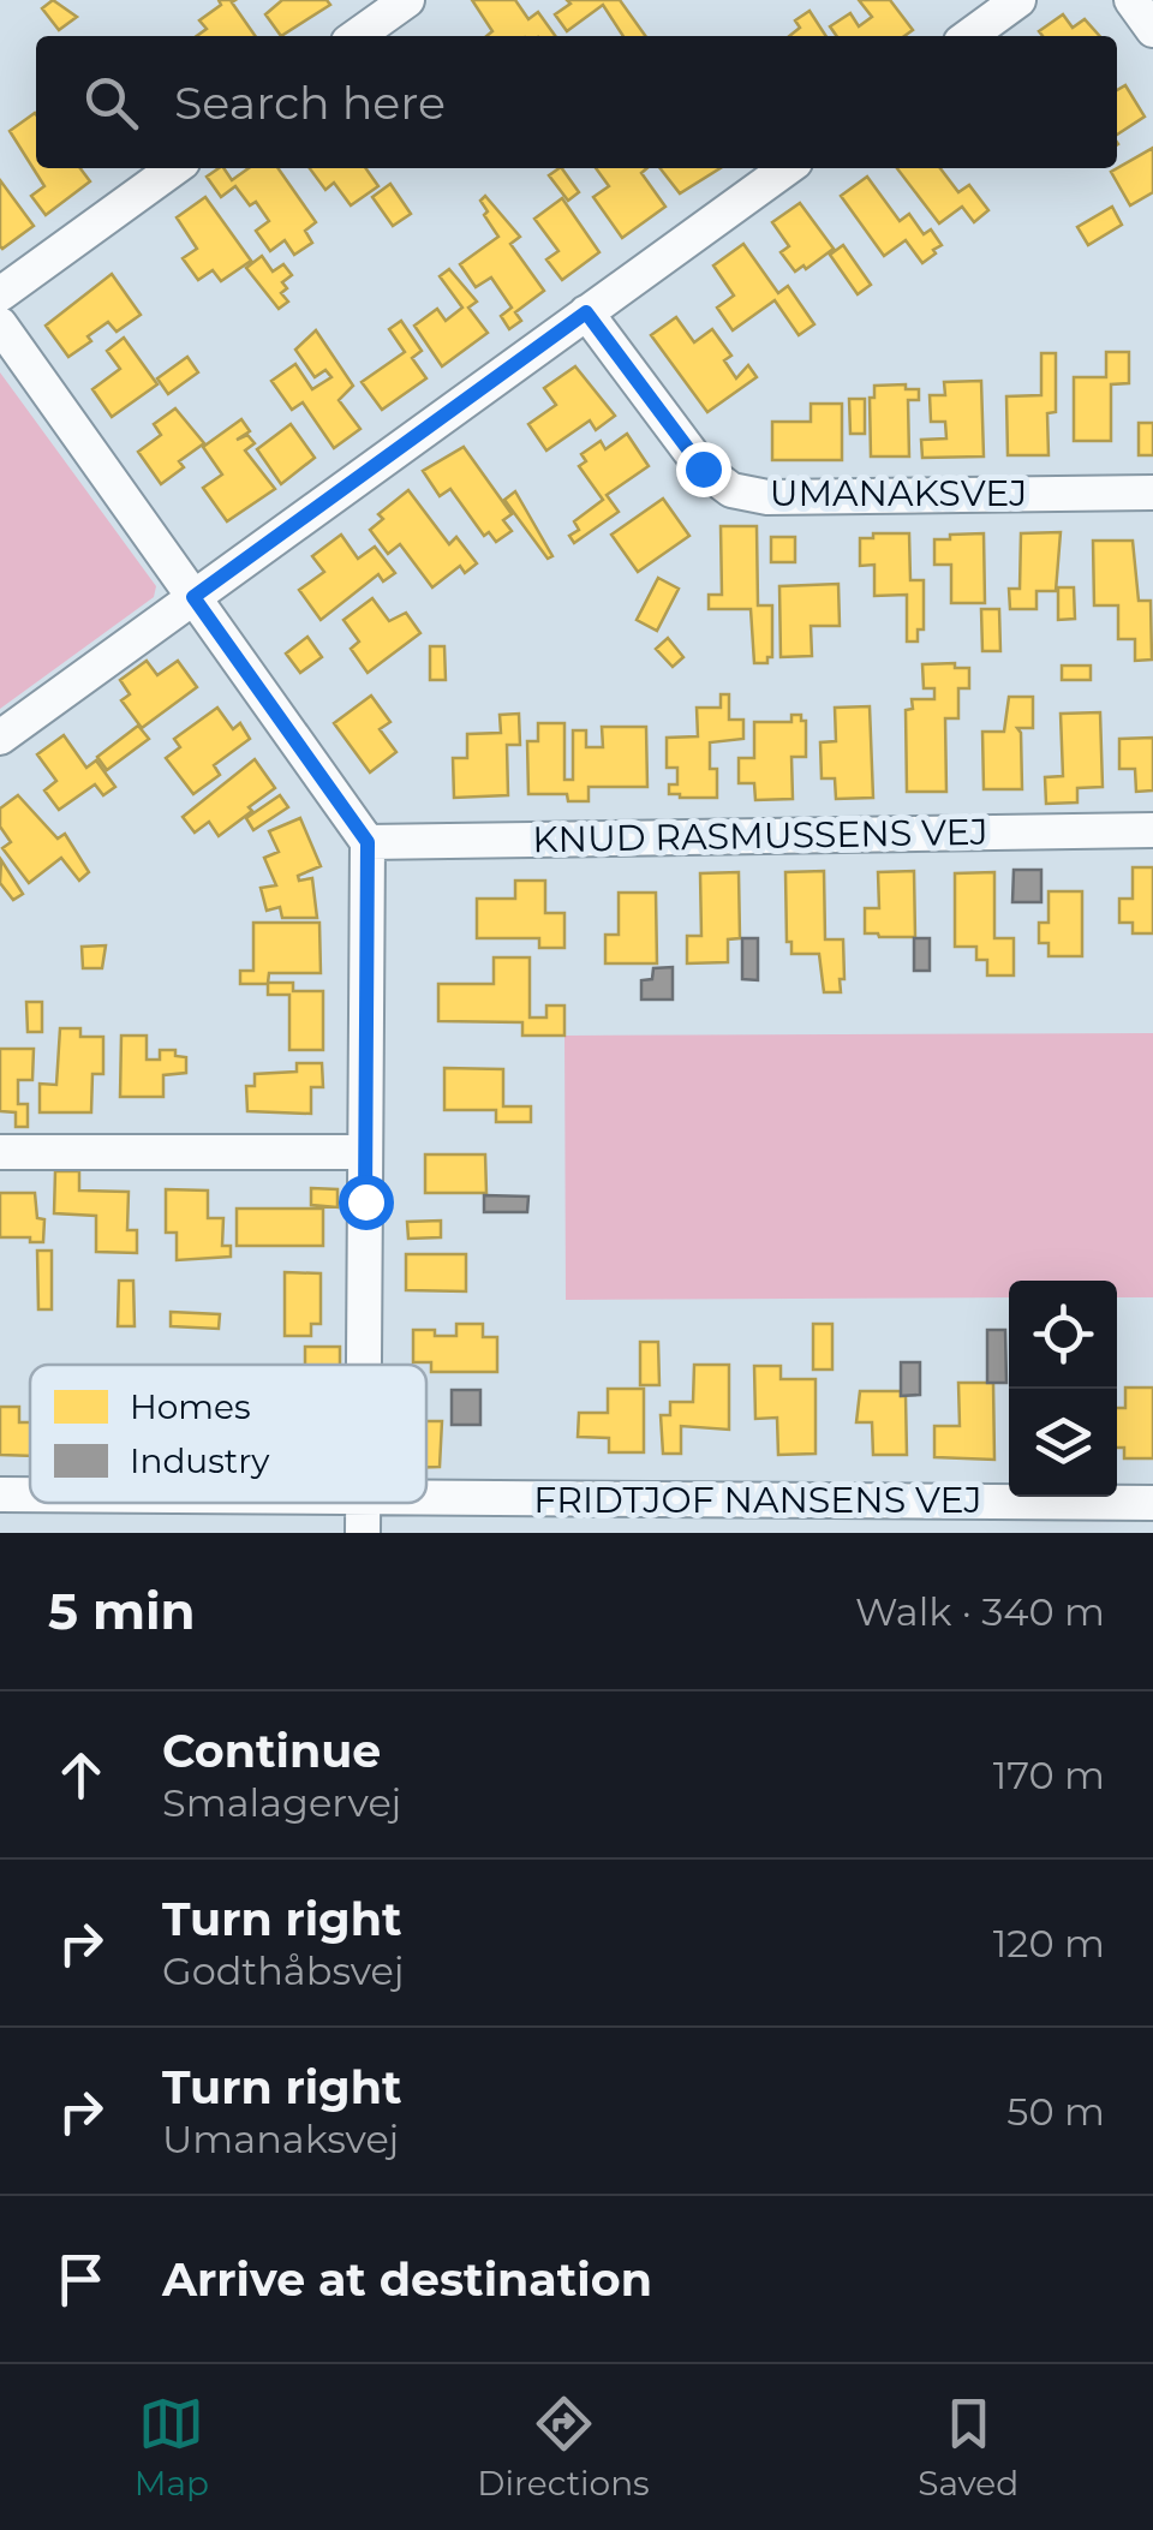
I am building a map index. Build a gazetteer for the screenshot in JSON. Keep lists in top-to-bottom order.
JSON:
{
  "streets": {
    "street": ["UMANAKSVEJ", "KNUD RASMUSSENS VEJ", "FRIDTJOF NANSENS VEJ"]
  },
  "legend": ["Homes", "Industry"],
  "page": {
    "search": "Search here",
    "heading": ["5 min", "Walk · 340 m"],
    "list": [
      ["Continue", "Smalagervej", "170 m"],
      ["Turn right", "Godthåbsvej", "120 m"],
      ["Turn right", "Umanaksvej", "50 m"],
      "Arrive at destination"
    ],
    "nav": ["Map", "Directions", "Saved"]
  }
}
